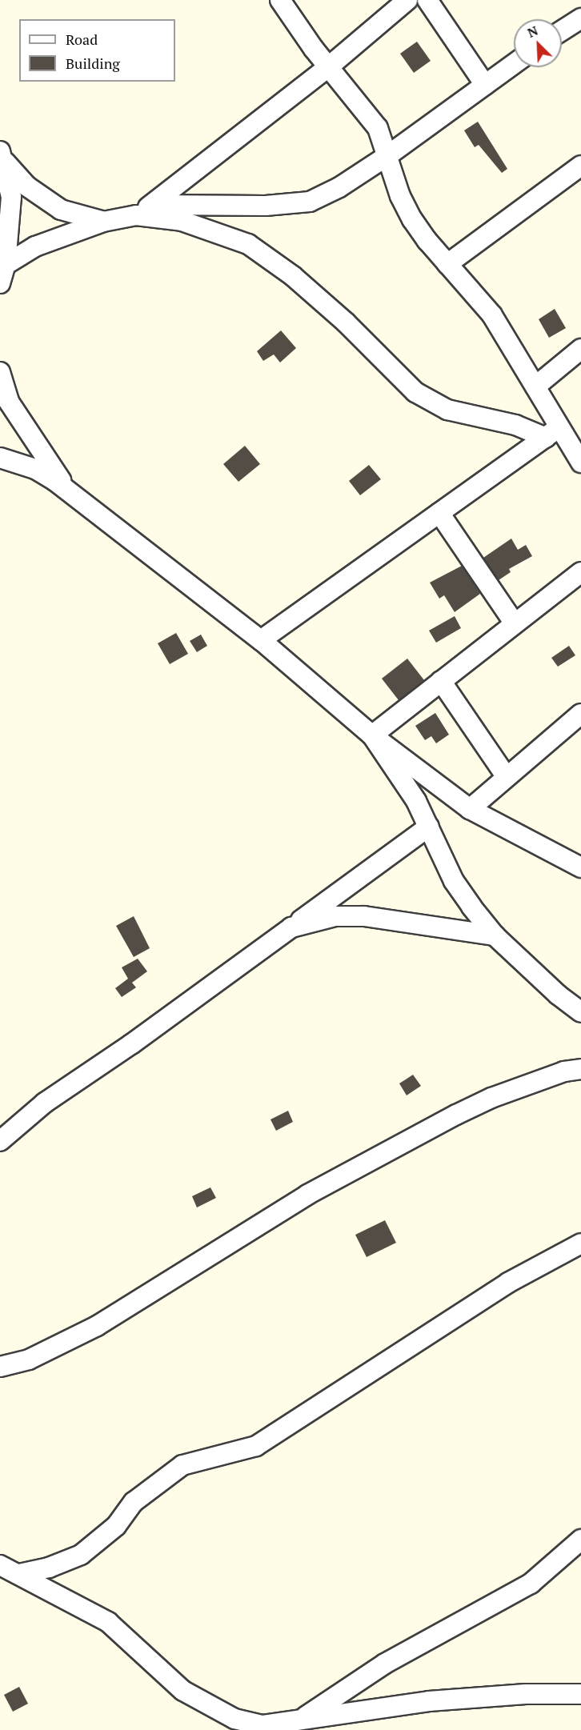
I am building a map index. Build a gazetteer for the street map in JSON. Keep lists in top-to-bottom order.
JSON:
{
  "legend": ["Road", "Building"],
  "north": "top left"
}
